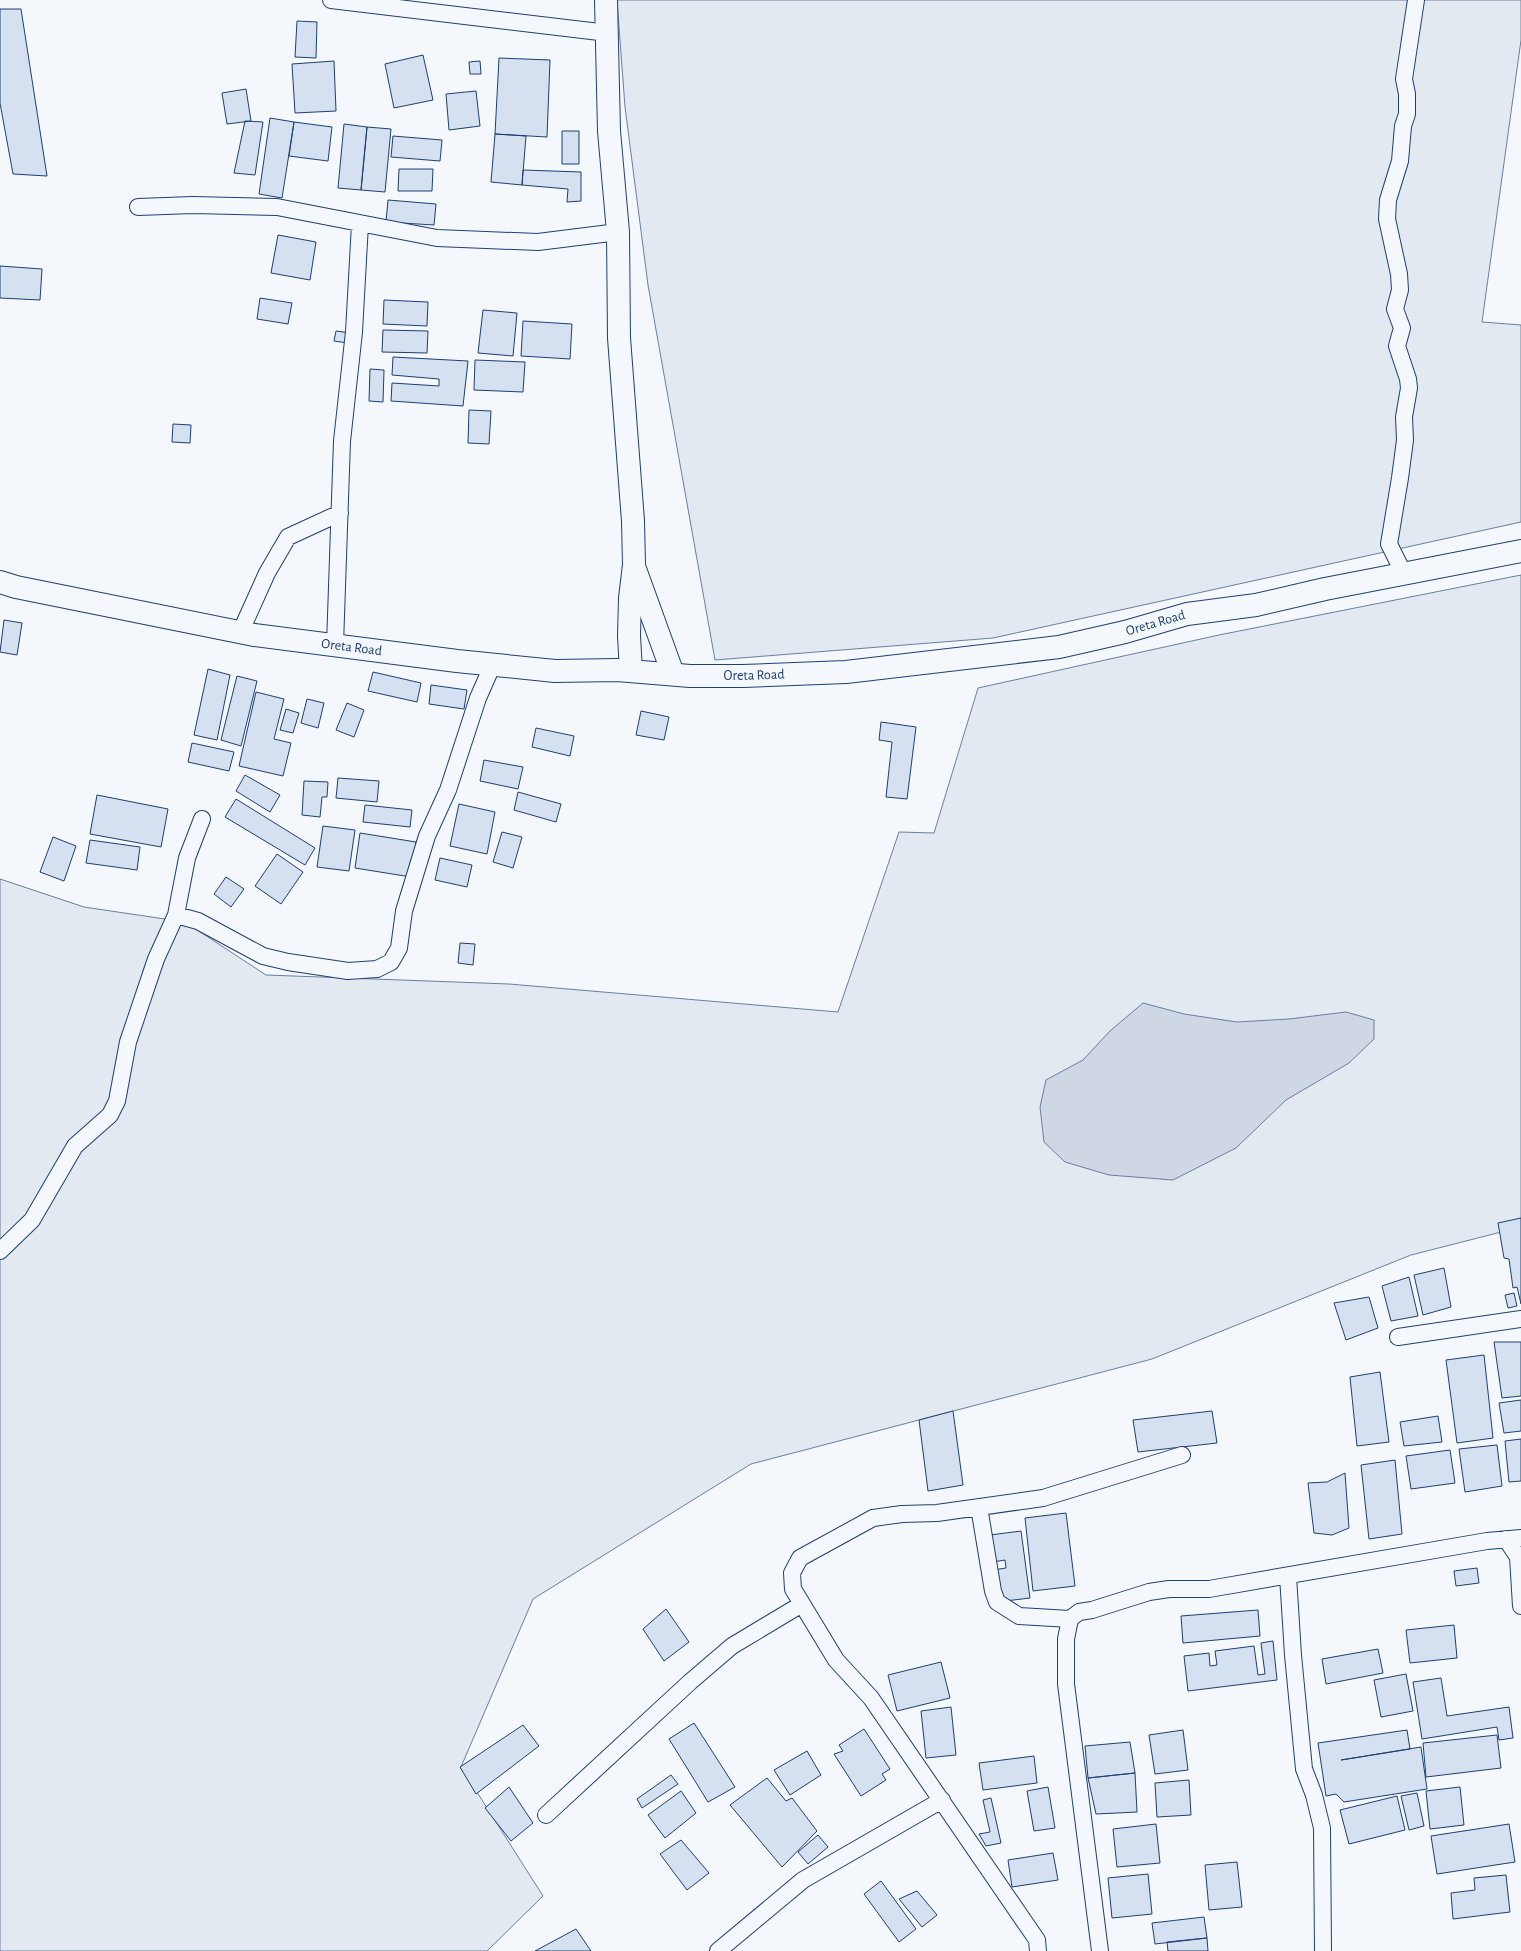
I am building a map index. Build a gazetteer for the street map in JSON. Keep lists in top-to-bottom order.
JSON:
{
  "streets": {
    "street": ["Oreta Road"]
  }
}
